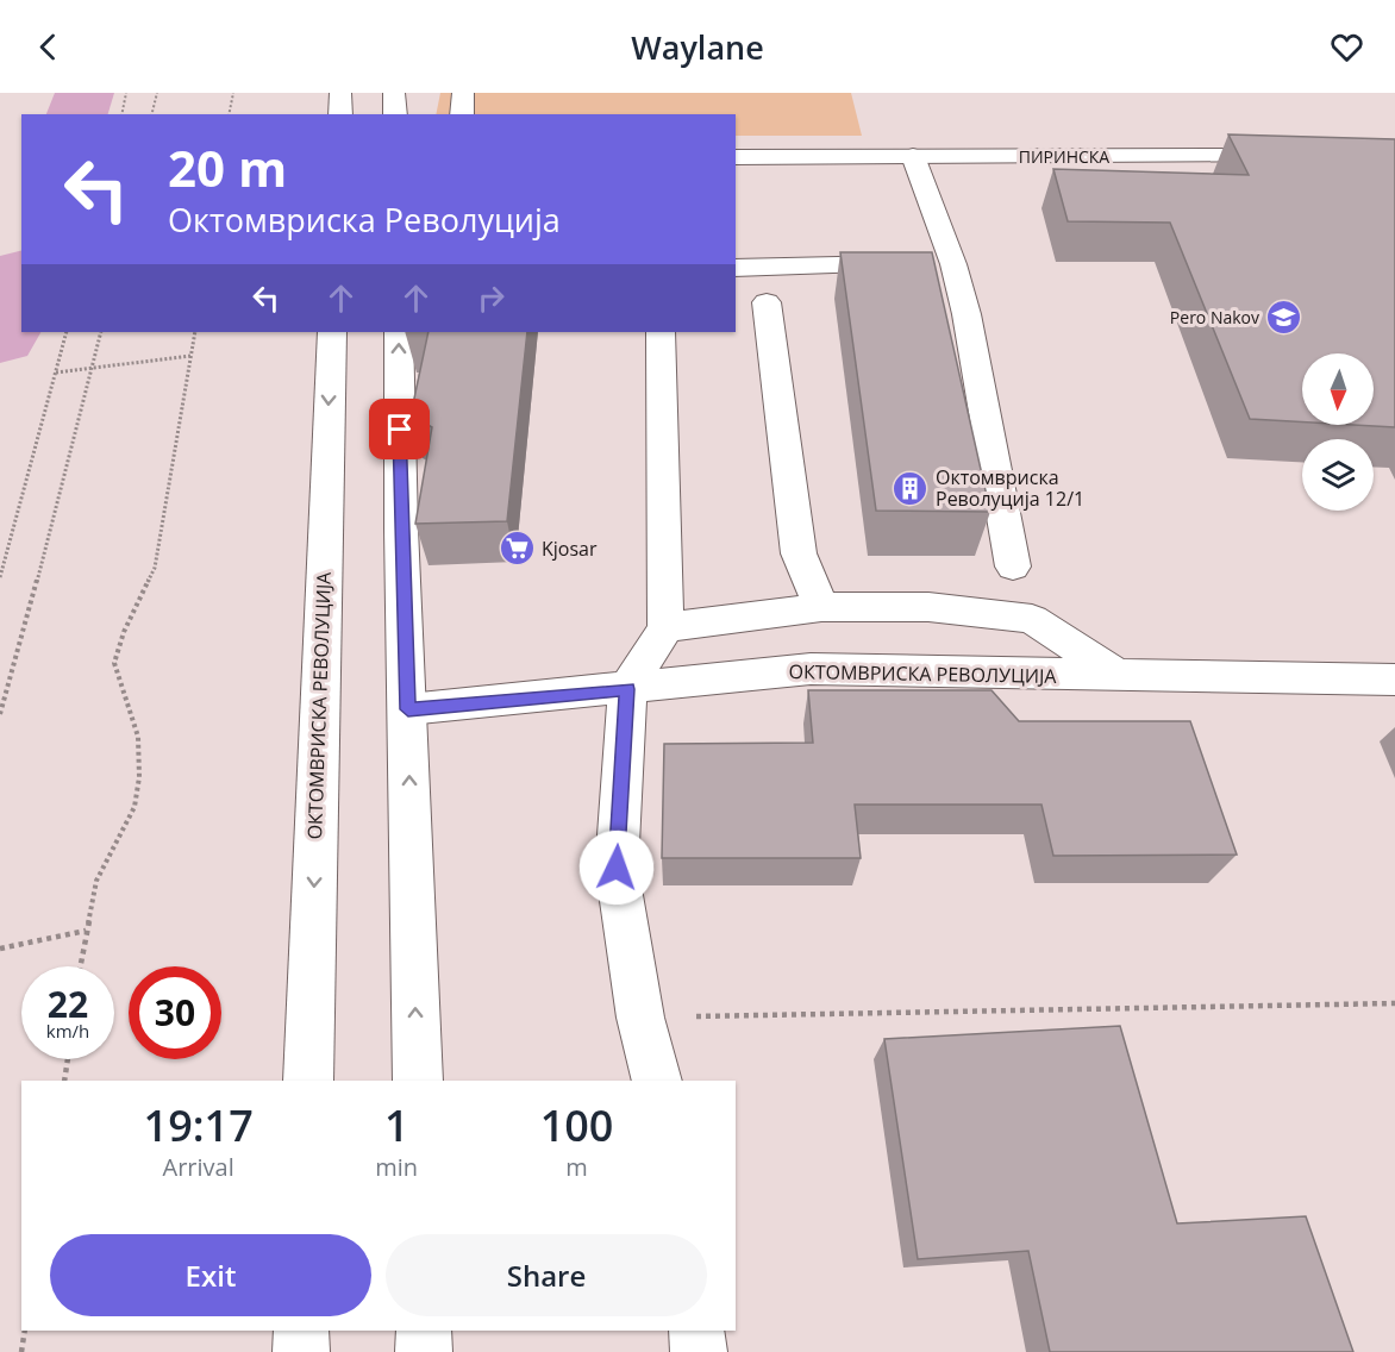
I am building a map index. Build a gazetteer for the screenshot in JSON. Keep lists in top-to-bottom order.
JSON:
{
  "streets": {
    "street": ["ПИРИНСКА", "ОКТОМВРИСКА РЕВОЛУЦИЈА"]
  },
  "places": {
    "school or university": ["Pero Nakov"],
    "building": ["Октомвриска Револуција 12/1"],
    "supermarket": ["Kjosar"]
  },
  "north": "bottom",
  "page": {
    "header": "Waylane",
    "turn": ["20 m", "Октомвриска Револуција"],
    "speed": "22 km/h",
    "limit": "30",
    "eta": [
      "19:17",
      "Arrival",
      "1",
      "min",
      "100",
      "m"
    ],
    "buttons": ["Exit", "Share"]
  }
}
